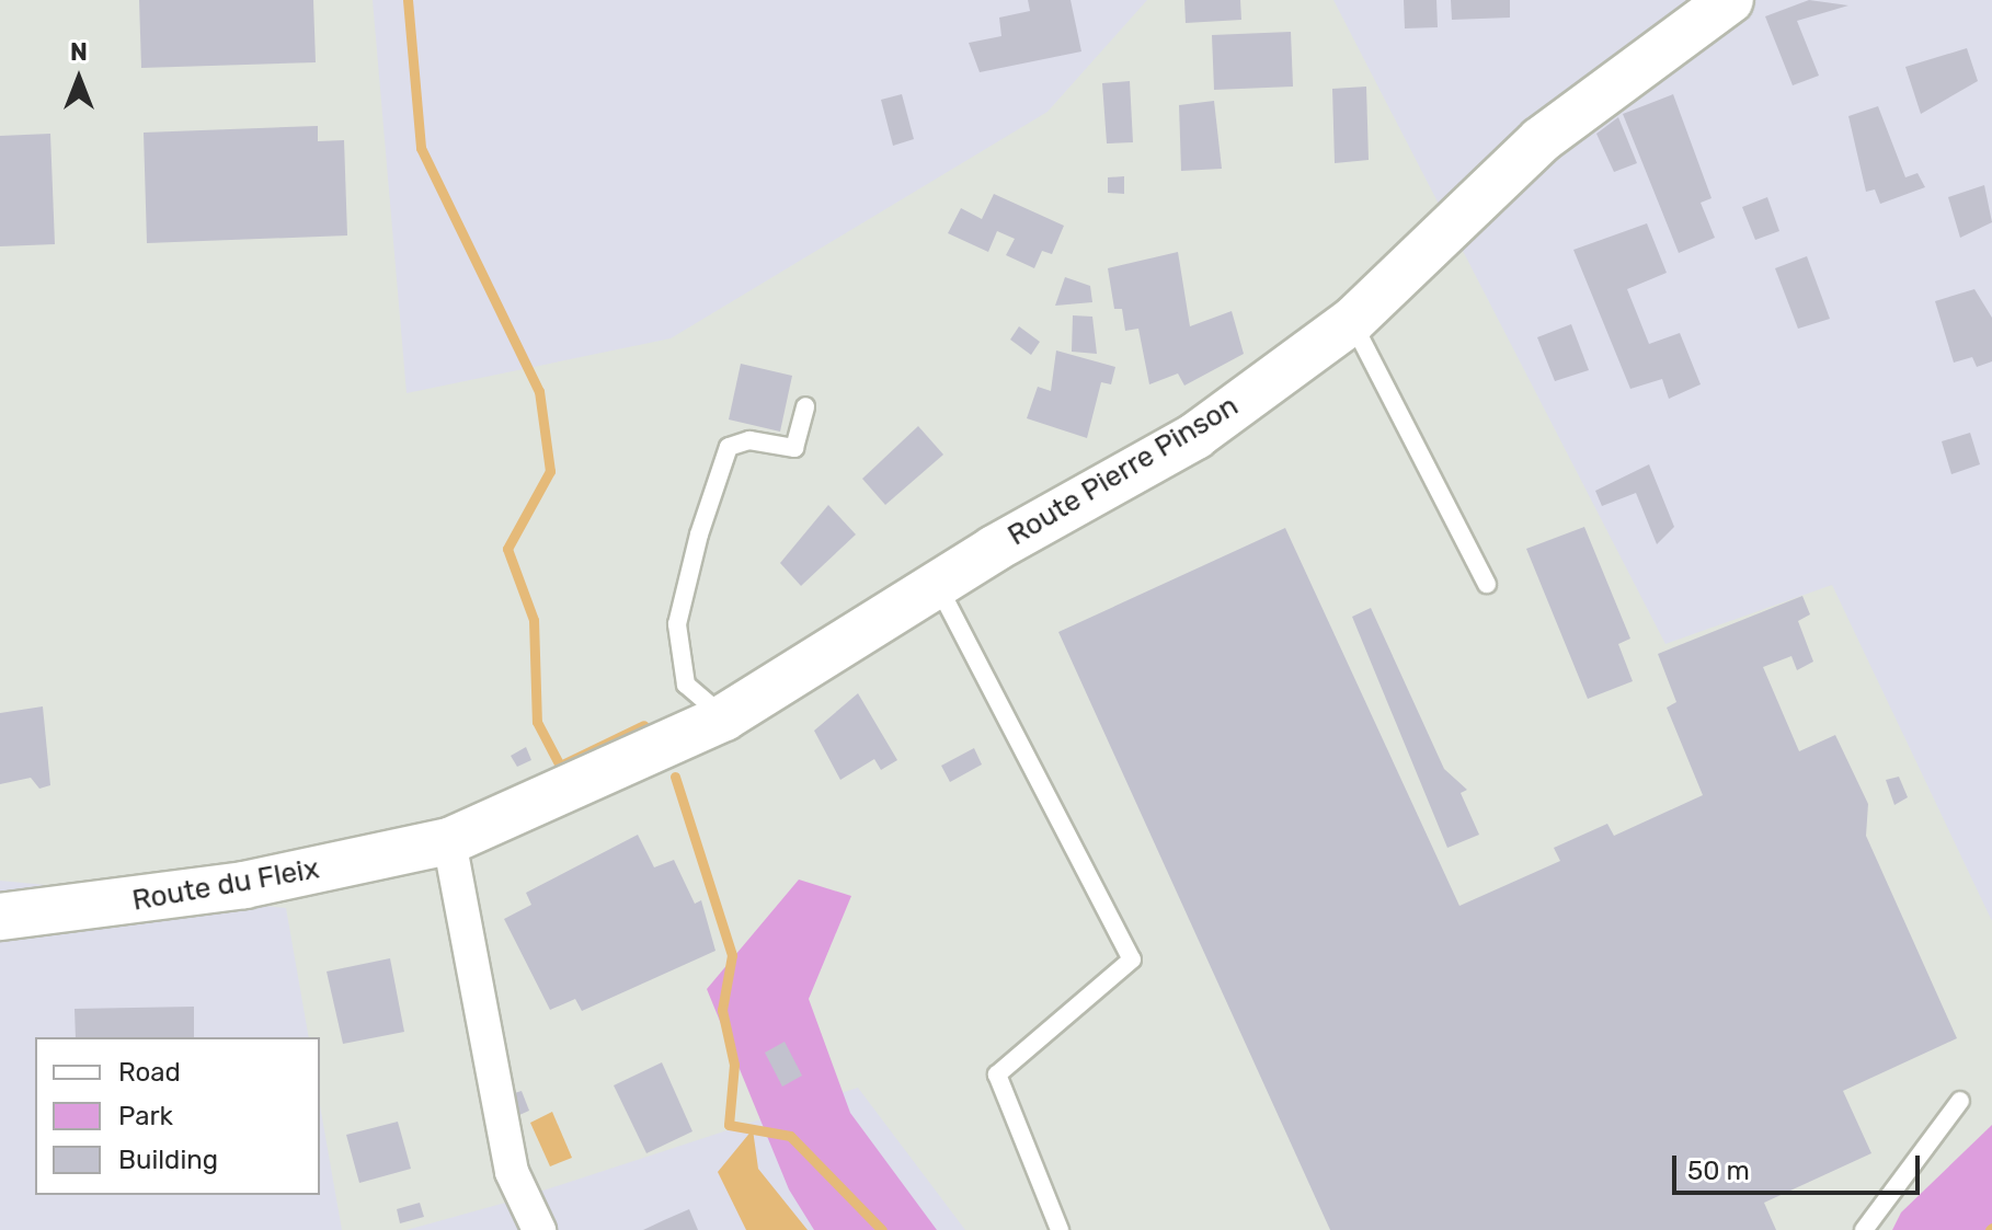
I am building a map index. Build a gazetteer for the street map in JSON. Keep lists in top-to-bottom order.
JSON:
{
  "streets": {
    "main road": ["Route Pierre Pinson", "Route du Fleix"]
  },
  "crossings": [
    ["Route Pierre Pinson", "Route du Fleix"]
  ],
  "legend": ["Road", "Park", "Building"],
  "scale_bar": "50 m",
  "north": "top"
}
